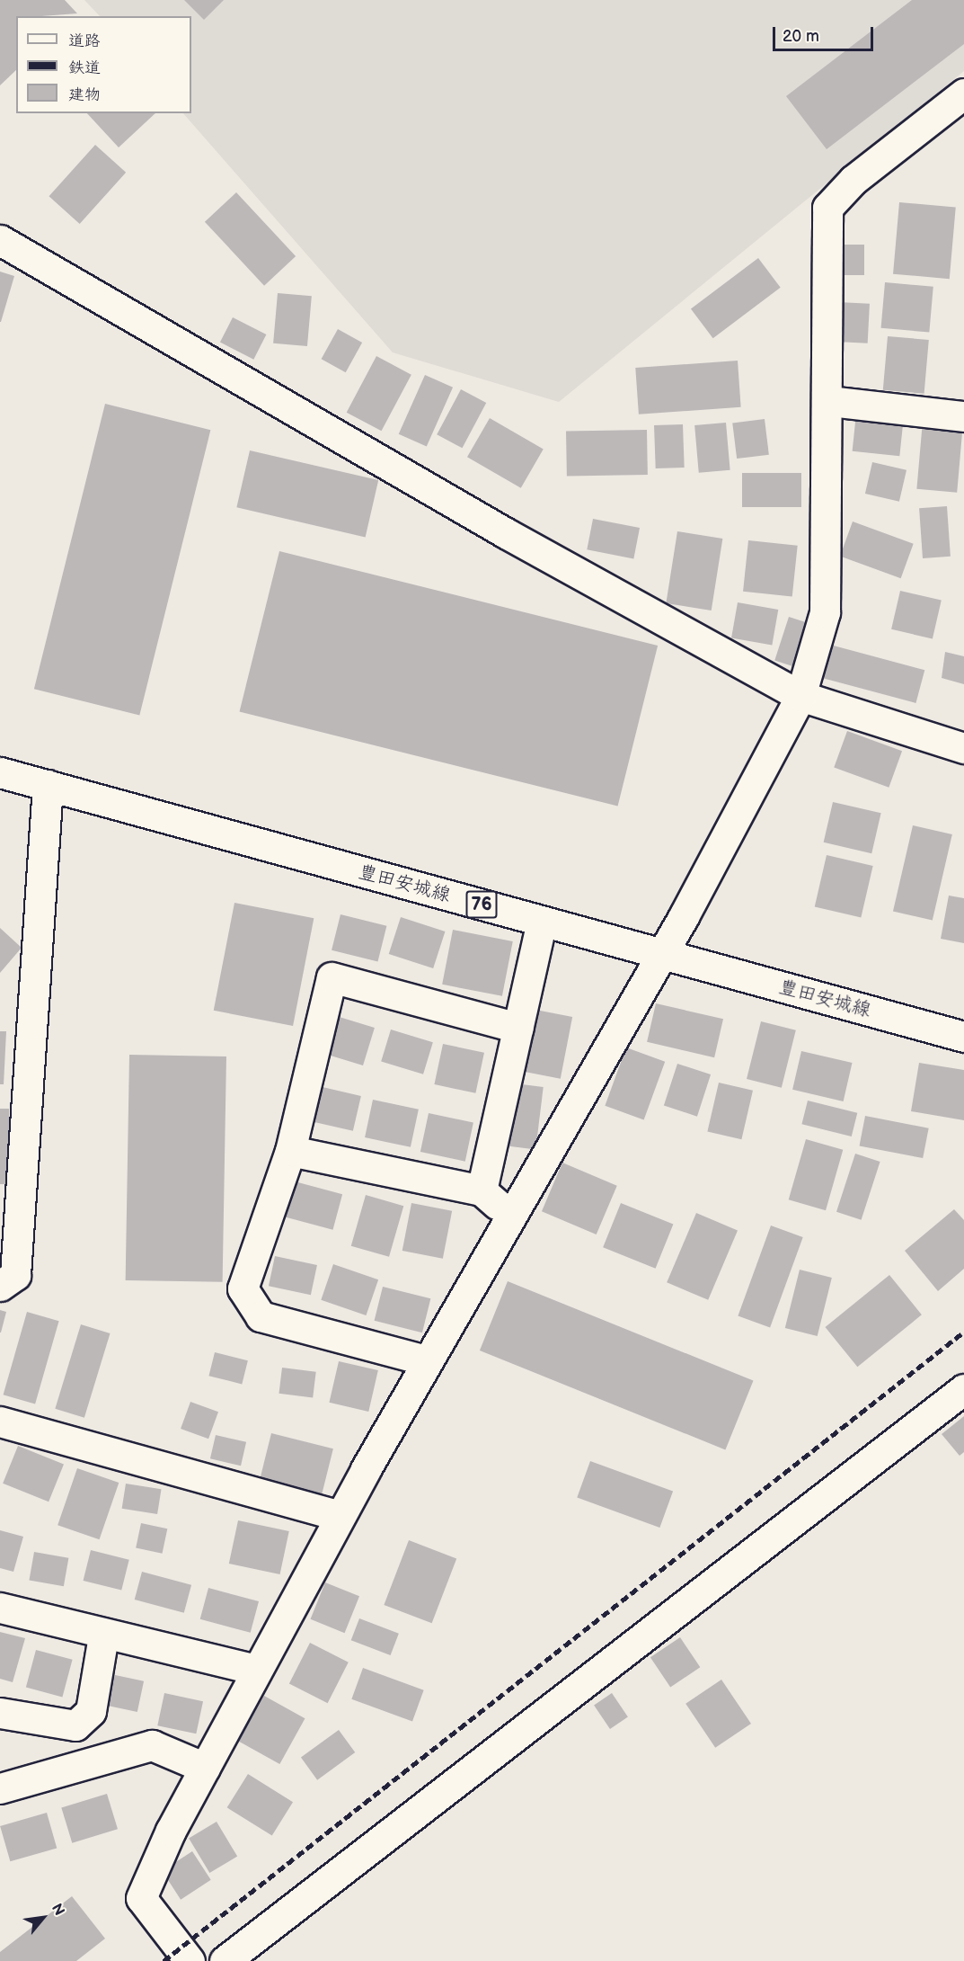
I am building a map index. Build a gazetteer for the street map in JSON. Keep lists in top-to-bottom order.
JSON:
{
  "streets": {
    "street": ["豊田安城線", "76"]
  },
  "legend": ["道路", "鉄道", "建物"],
  "scale_bar": "20 m",
  "north": "top right"
}
